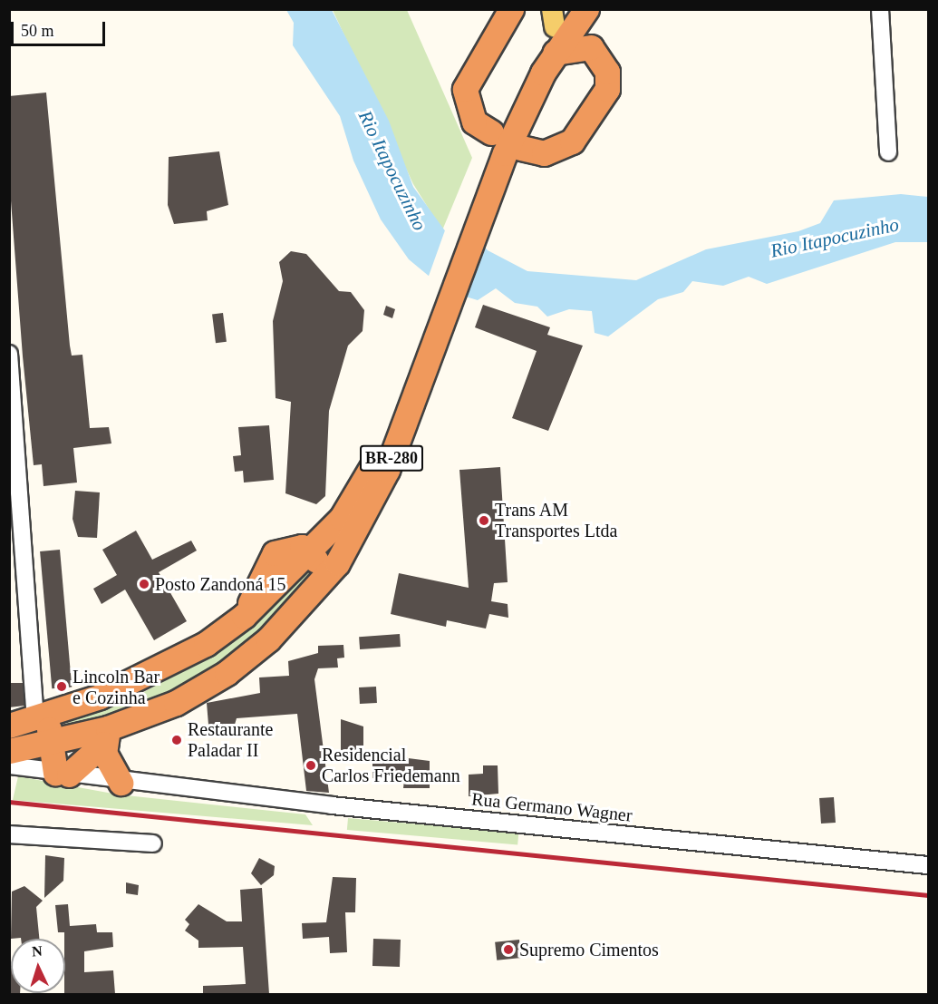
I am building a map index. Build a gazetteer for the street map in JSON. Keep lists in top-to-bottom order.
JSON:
{
  "streets": {
    "highway": ["BR-280"],
    "street": ["Rua Germano Wagner"]
  },
  "water": ["Rio Itapocuzinho"],
  "places": [
    "Trans AM Transportes Ltda",
    "Posto Zandoná 15",
    "Lincoln Bar e Cozinha",
    "Restaurante Paladar II",
    "Residencial Carlos Friedemann",
    "Supremo Cimentos"
  ],
  "scale_bar": "50 m",
  "north": "top"
}
